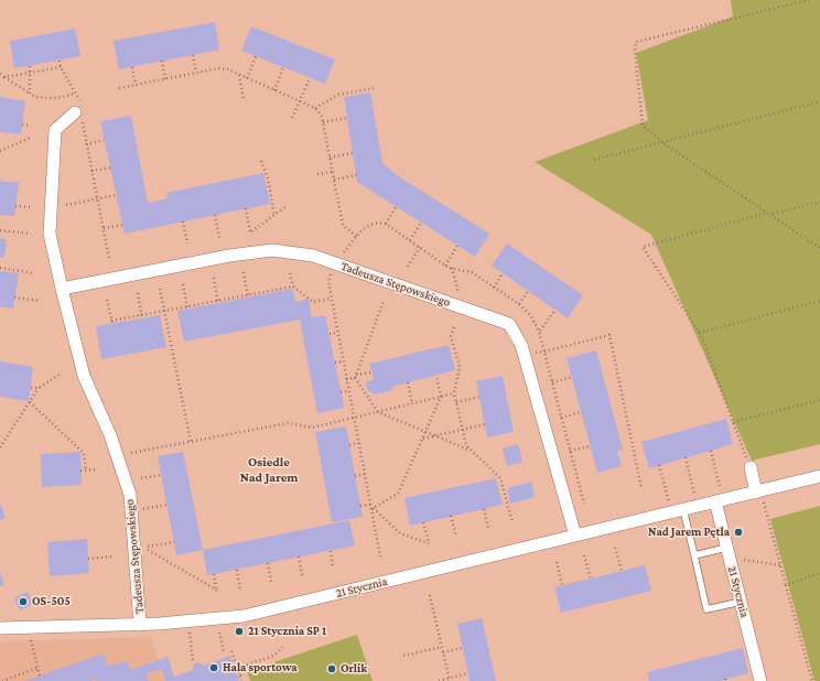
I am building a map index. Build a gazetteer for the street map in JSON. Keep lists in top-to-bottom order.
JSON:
{
  "streets": {
    "street": ["Tadeusza Stępowskiego", "21 Stycznia"]
  },
  "crossings": [
    ["Tadeusza Stępowskiego", "21 Stycznia"]
  ],
  "districts": ["Osiedle Nad Jarem"],
  "places": [
    "Nad Jarem Pętla",
    "OS-505",
    "21 Stycznia SP 1",
    "Hala sportowa",
    "Orlik"
  ]
}
